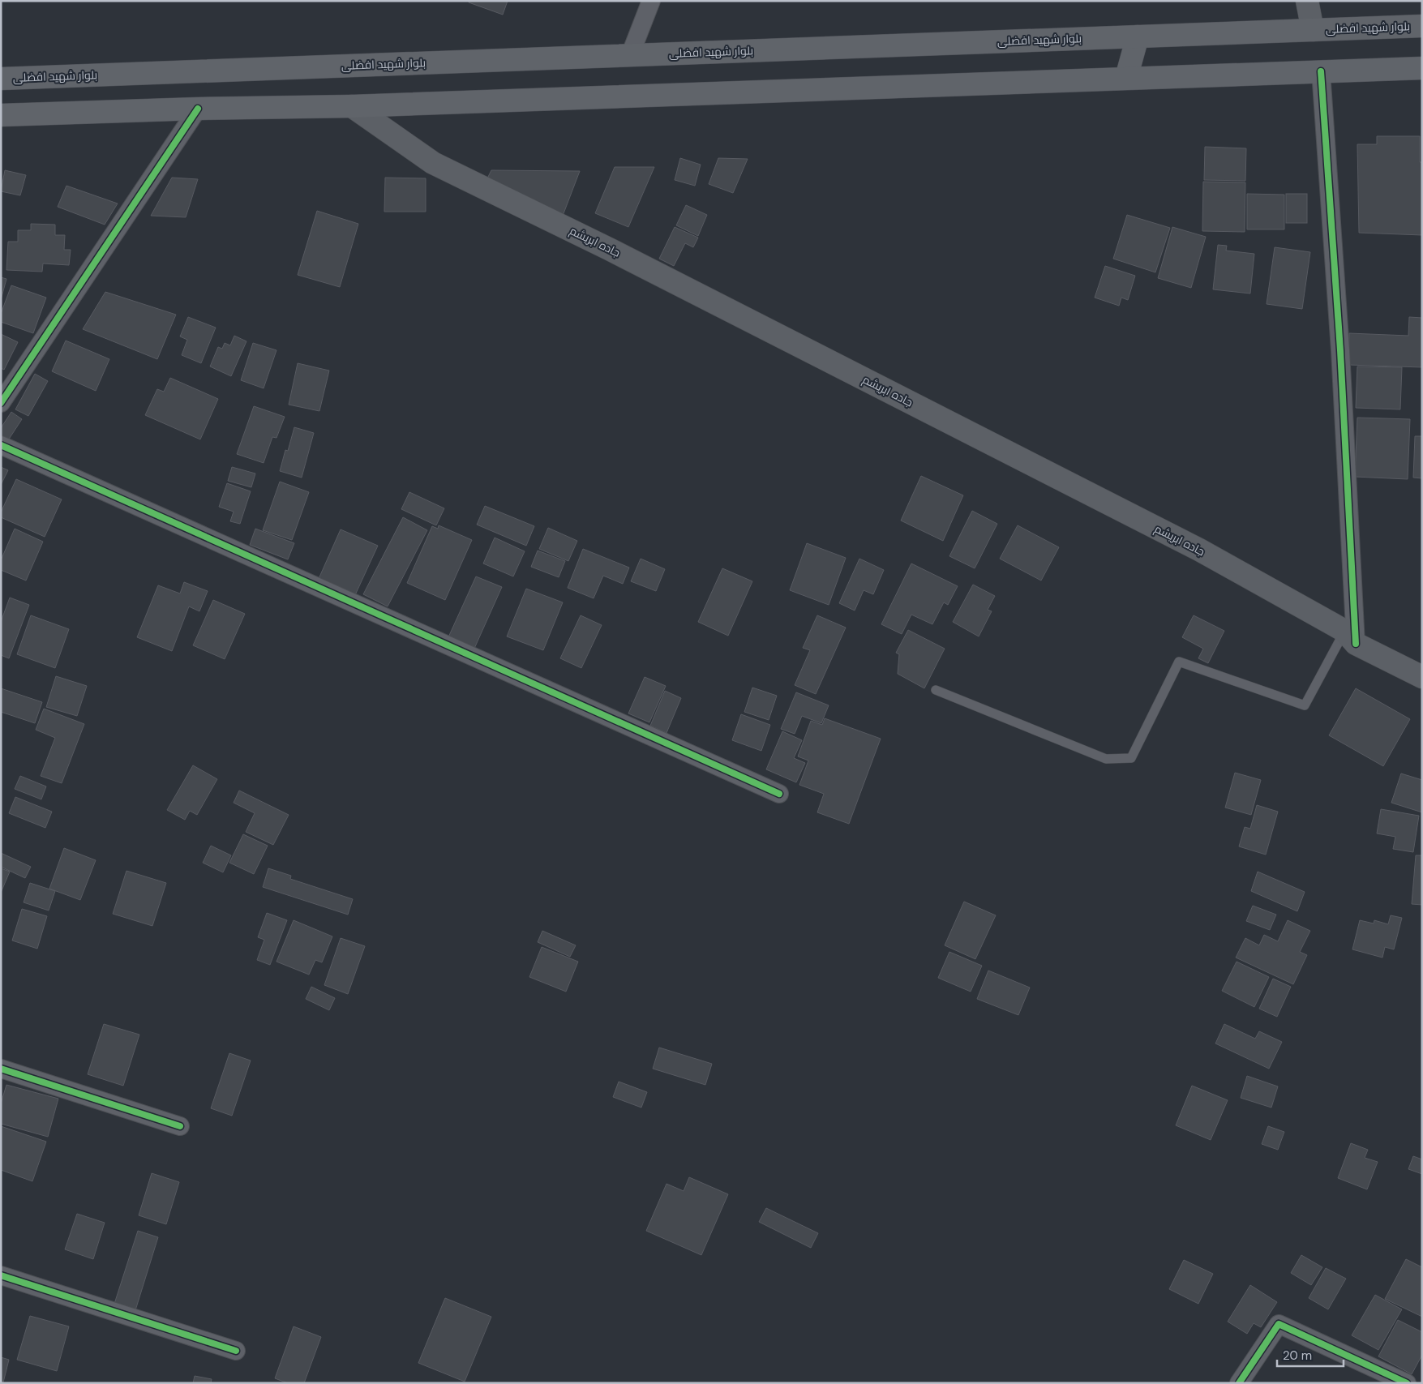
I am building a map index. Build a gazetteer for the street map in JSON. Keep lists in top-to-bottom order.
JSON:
{
  "streets": {
    "main road": ["بلوار شهید افضلی", "جاده ابریشم"]
  },
  "scale_bar": "20 m"
}
